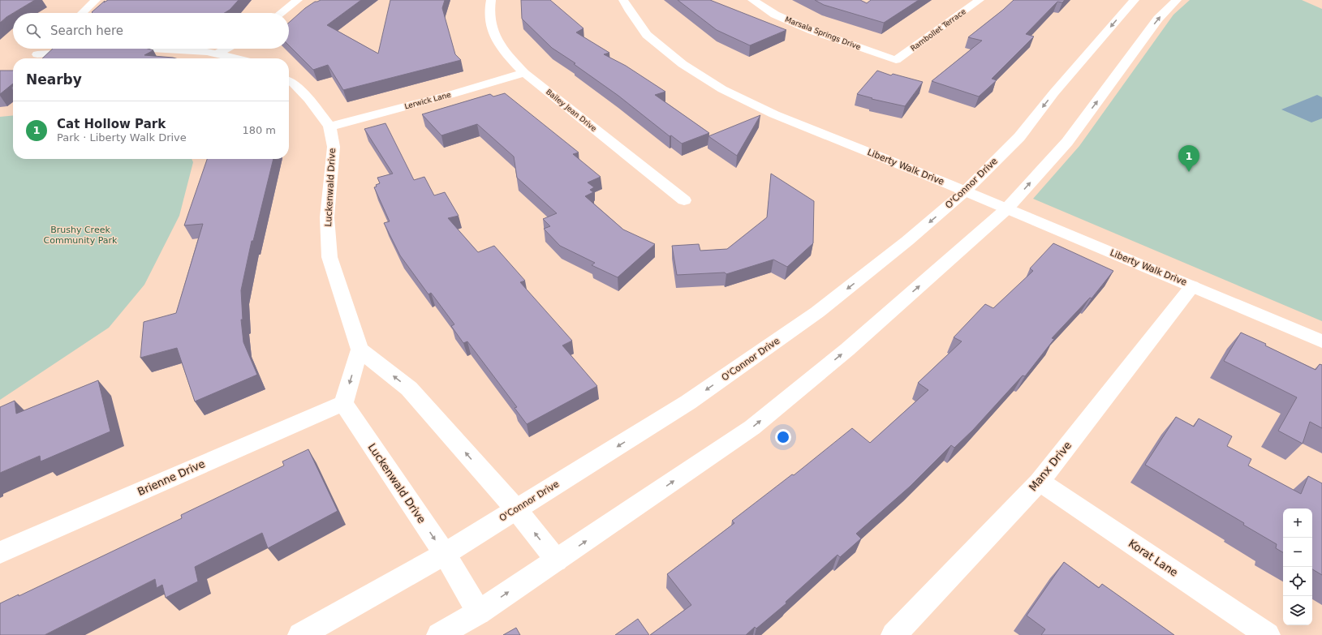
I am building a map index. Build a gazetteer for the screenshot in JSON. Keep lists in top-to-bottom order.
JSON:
{
  "streets": {
    "street": [
      "Rambollet Terrace",
      "Marsala Springs Drive",
      "Lerwick Lane",
      "Bailey Jean Drive",
      "Liberty Walk Drive",
      "O'Connor Drive",
      "Luckenwald Drive",
      "Manx Drive",
      "Brienne Drive",
      "Korat Lane"
    ]
  },
  "crossings": [
    ["Rambollet Terrace", "Marsala Springs Drive"],
    ["Lerwick Lane", "Bailey Jean Drive"],
    ["Lerwick Lane", "Luckenwald Drive"],
    ["Liberty Walk Drive", "O'Connor Drive"],
    ["Liberty Walk Drive", "Manx Drive"],
    ["O'Connor Drive", "Luckenwald Drive"],
    ["Luckenwald Drive", "Brienne Drive"],
    ["Manx Drive", "Korat Lane"]
  ],
  "parks": ["Brushy Creek Community Park"],
  "page": {
    "search": "Search here",
    "heading": "Nearby",
    "list": [
      {
        "mark": "1",
        "name": "Cat Hollow Park",
        "note": "Park · Liberty Walk Drive",
        "value": "180 m"
      }
    ],
    "pins": "1",
    "map_buttons": ["+", "−"]
  }
}
